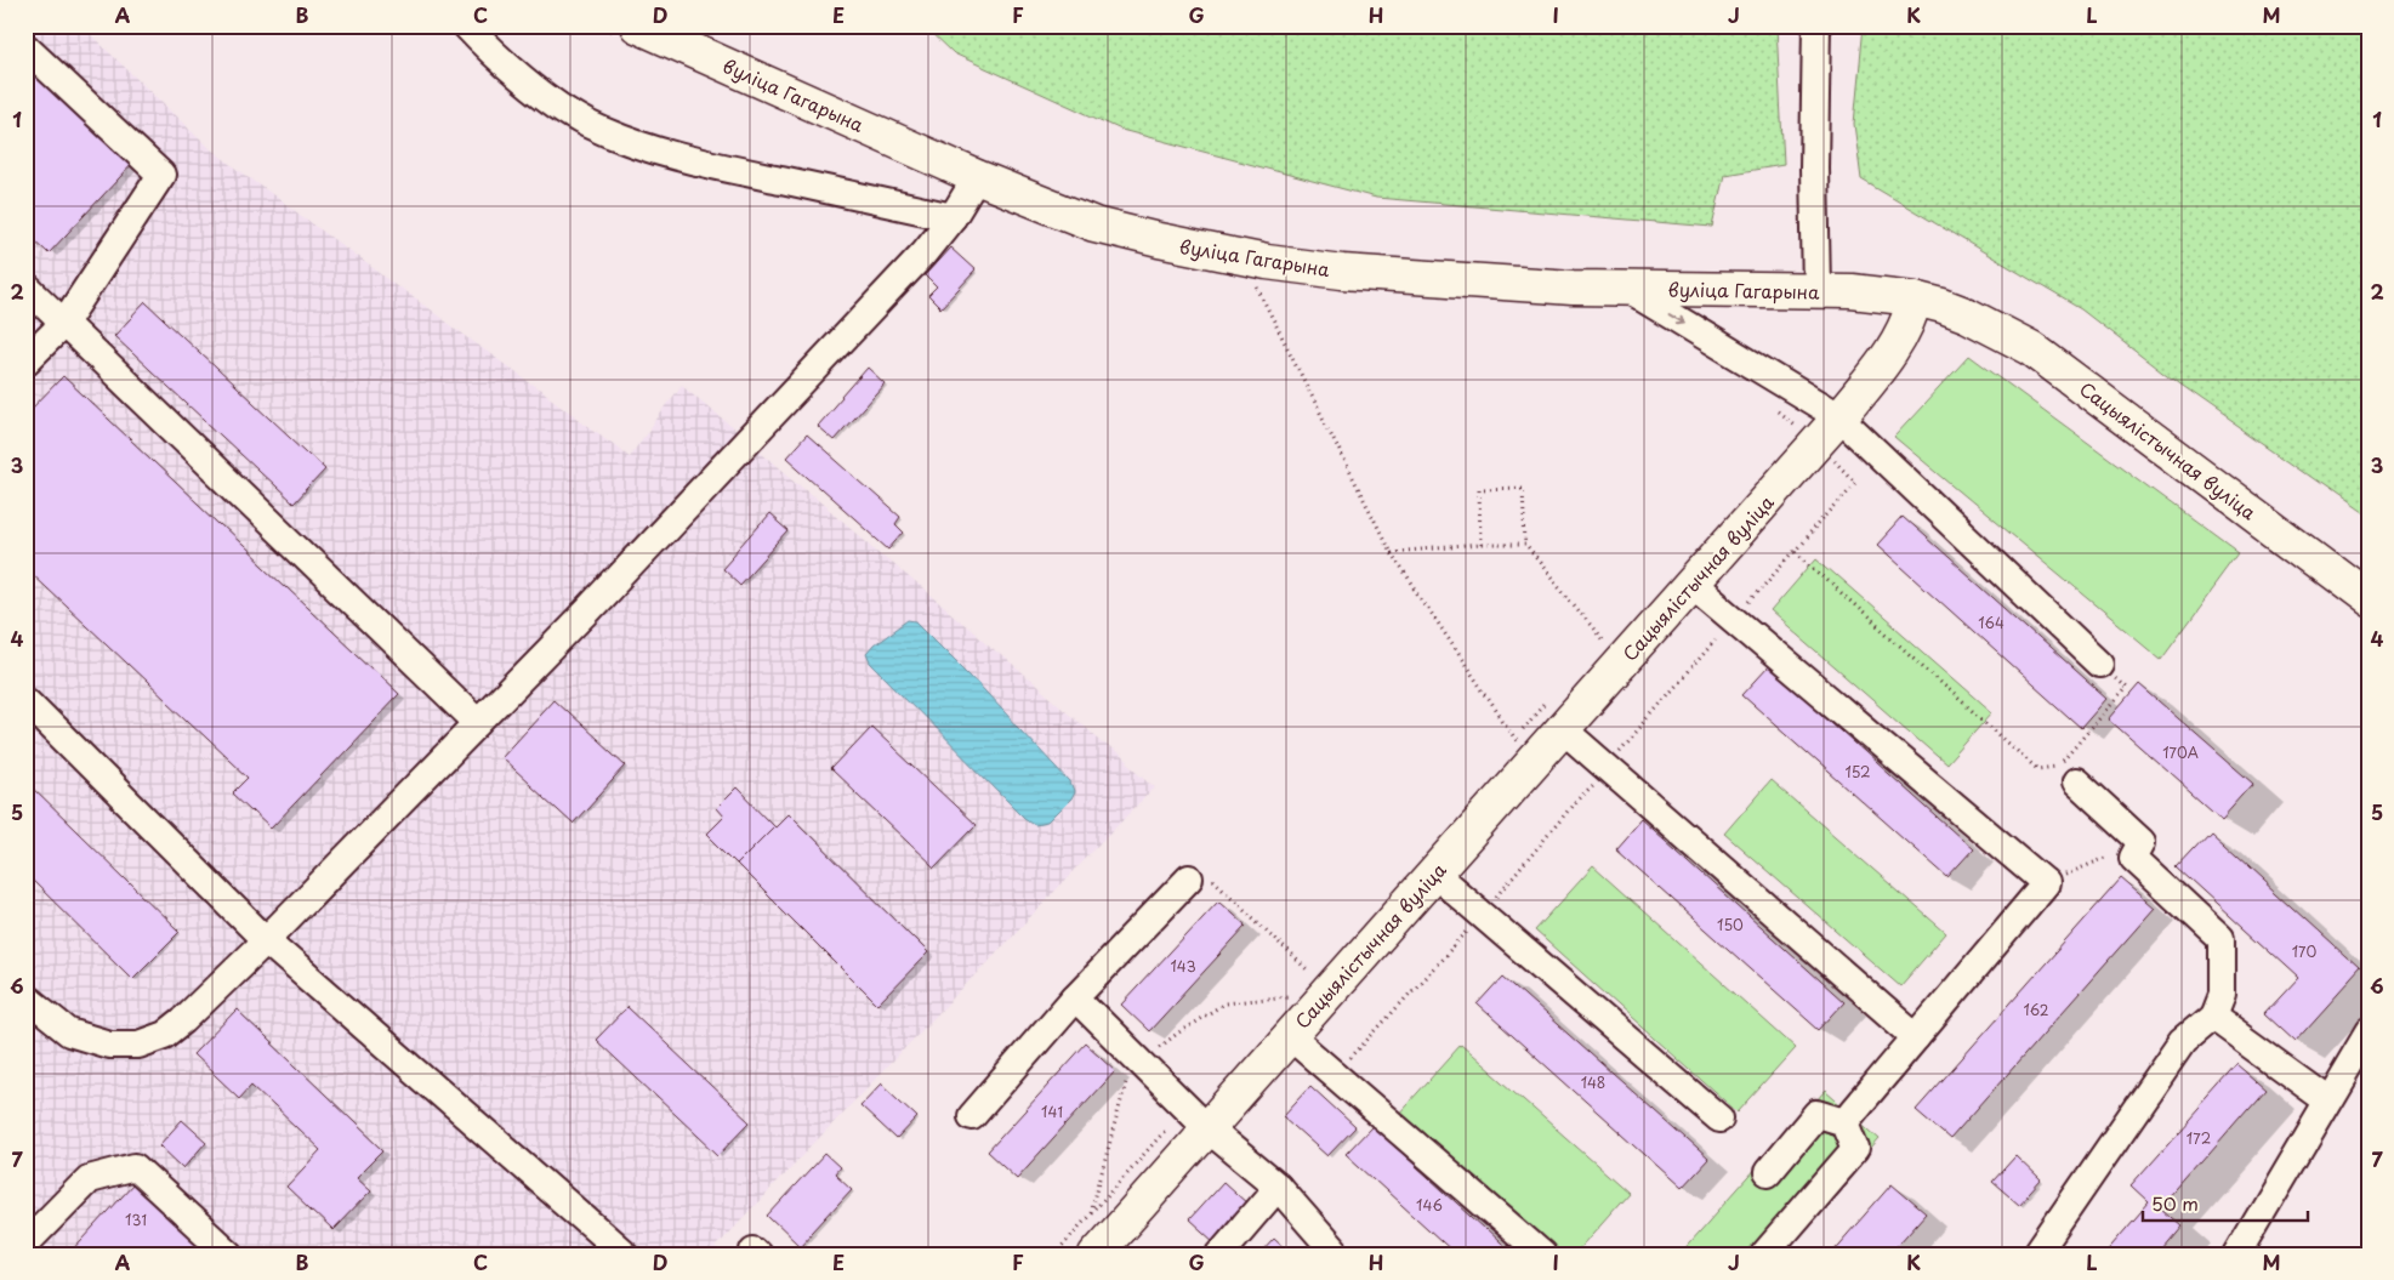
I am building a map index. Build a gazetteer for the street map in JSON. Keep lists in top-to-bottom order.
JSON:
{
  "streets": {
    "main road": ["вуліца Гагарына", "Сацыялістычная вуліца"]
  },
  "crossings": [
    ["вуліца Гагарына", "Сацыялістычная вуліца"]
  ],
  "house_numbers": [
    "164",
    "170А",
    "152",
    "150",
    "170",
    "143",
    "162",
    "148",
    "141",
    "172",
    "146",
    "131"
  ],
  "scale_bar": "50 m",
  "grid": {
    "columns": [
      "A",
      "B",
      "C",
      "D",
      "E",
      "F",
      "G",
      "H",
      "I",
      "J",
      "K",
      "L",
      "M"
    ],
    "rows": [
      "1",
      "2",
      "3",
      "4",
      "5",
      "6",
      "7"
    ]
  }
}
